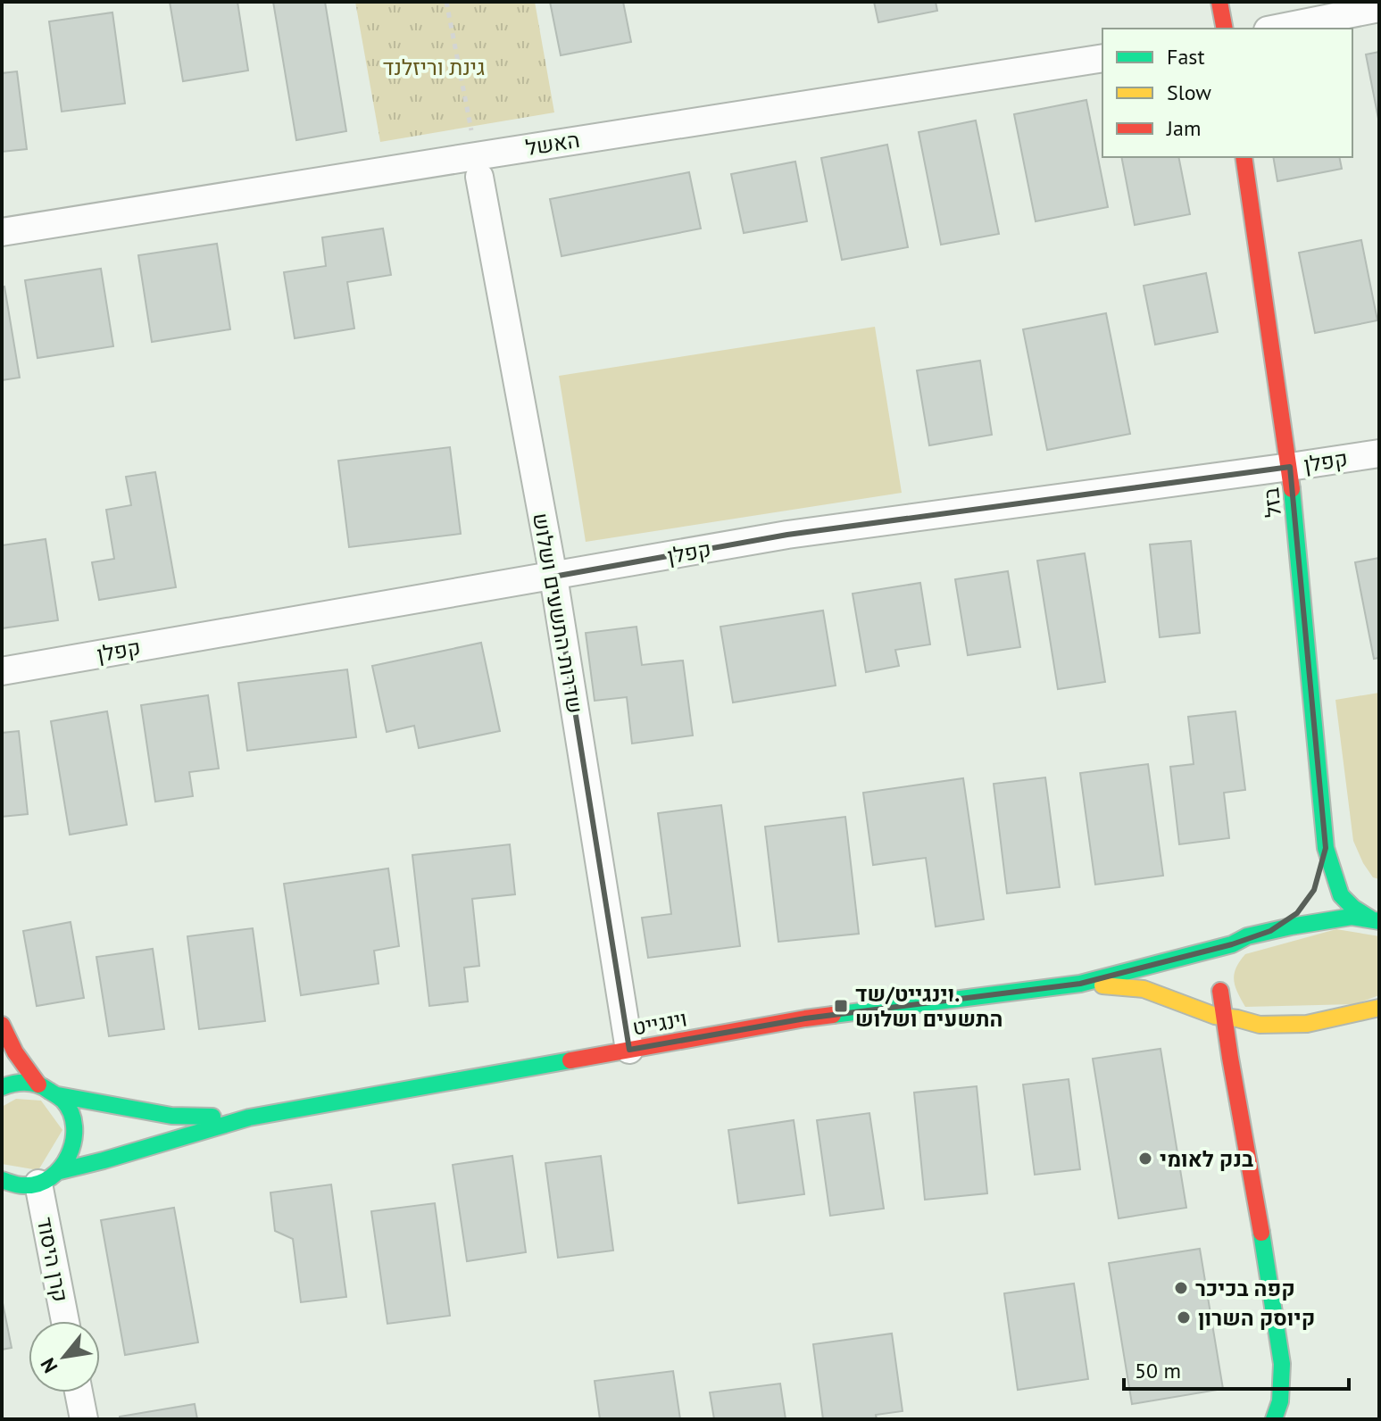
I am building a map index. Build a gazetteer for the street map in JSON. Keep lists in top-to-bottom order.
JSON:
{
  "streets": {
    "street": [
      "האשל",
      "קפלן",
      "בזל",
      "שדרות התשעים ושלוש",
      "וינגייט",
      "קרן היסוד"
    ]
  },
  "crossings": [
    ["האשל", "שדרות התשעים ושלוש"],
    ["קפלן", "בזל"],
    ["קפלן", "שדרות התשעים ושלוש"],
    ["שדרות התשעים ושלוש", "וינגייט"],
    ["וינגייט", "קרן היסוד"]
  ],
  "parks": ["גינת וריזלנד"],
  "places": {
    "transit": ["וינגייט/שד. התשעים ושלוש"],
    "other": ["בנק לאומי", "קפה בכיכר", "קיוסק השרון"]
  },
  "legend": ["Fast", "Slow", "Jam"],
  "scale_bar": "50 m",
  "north": "bottom left"
}
